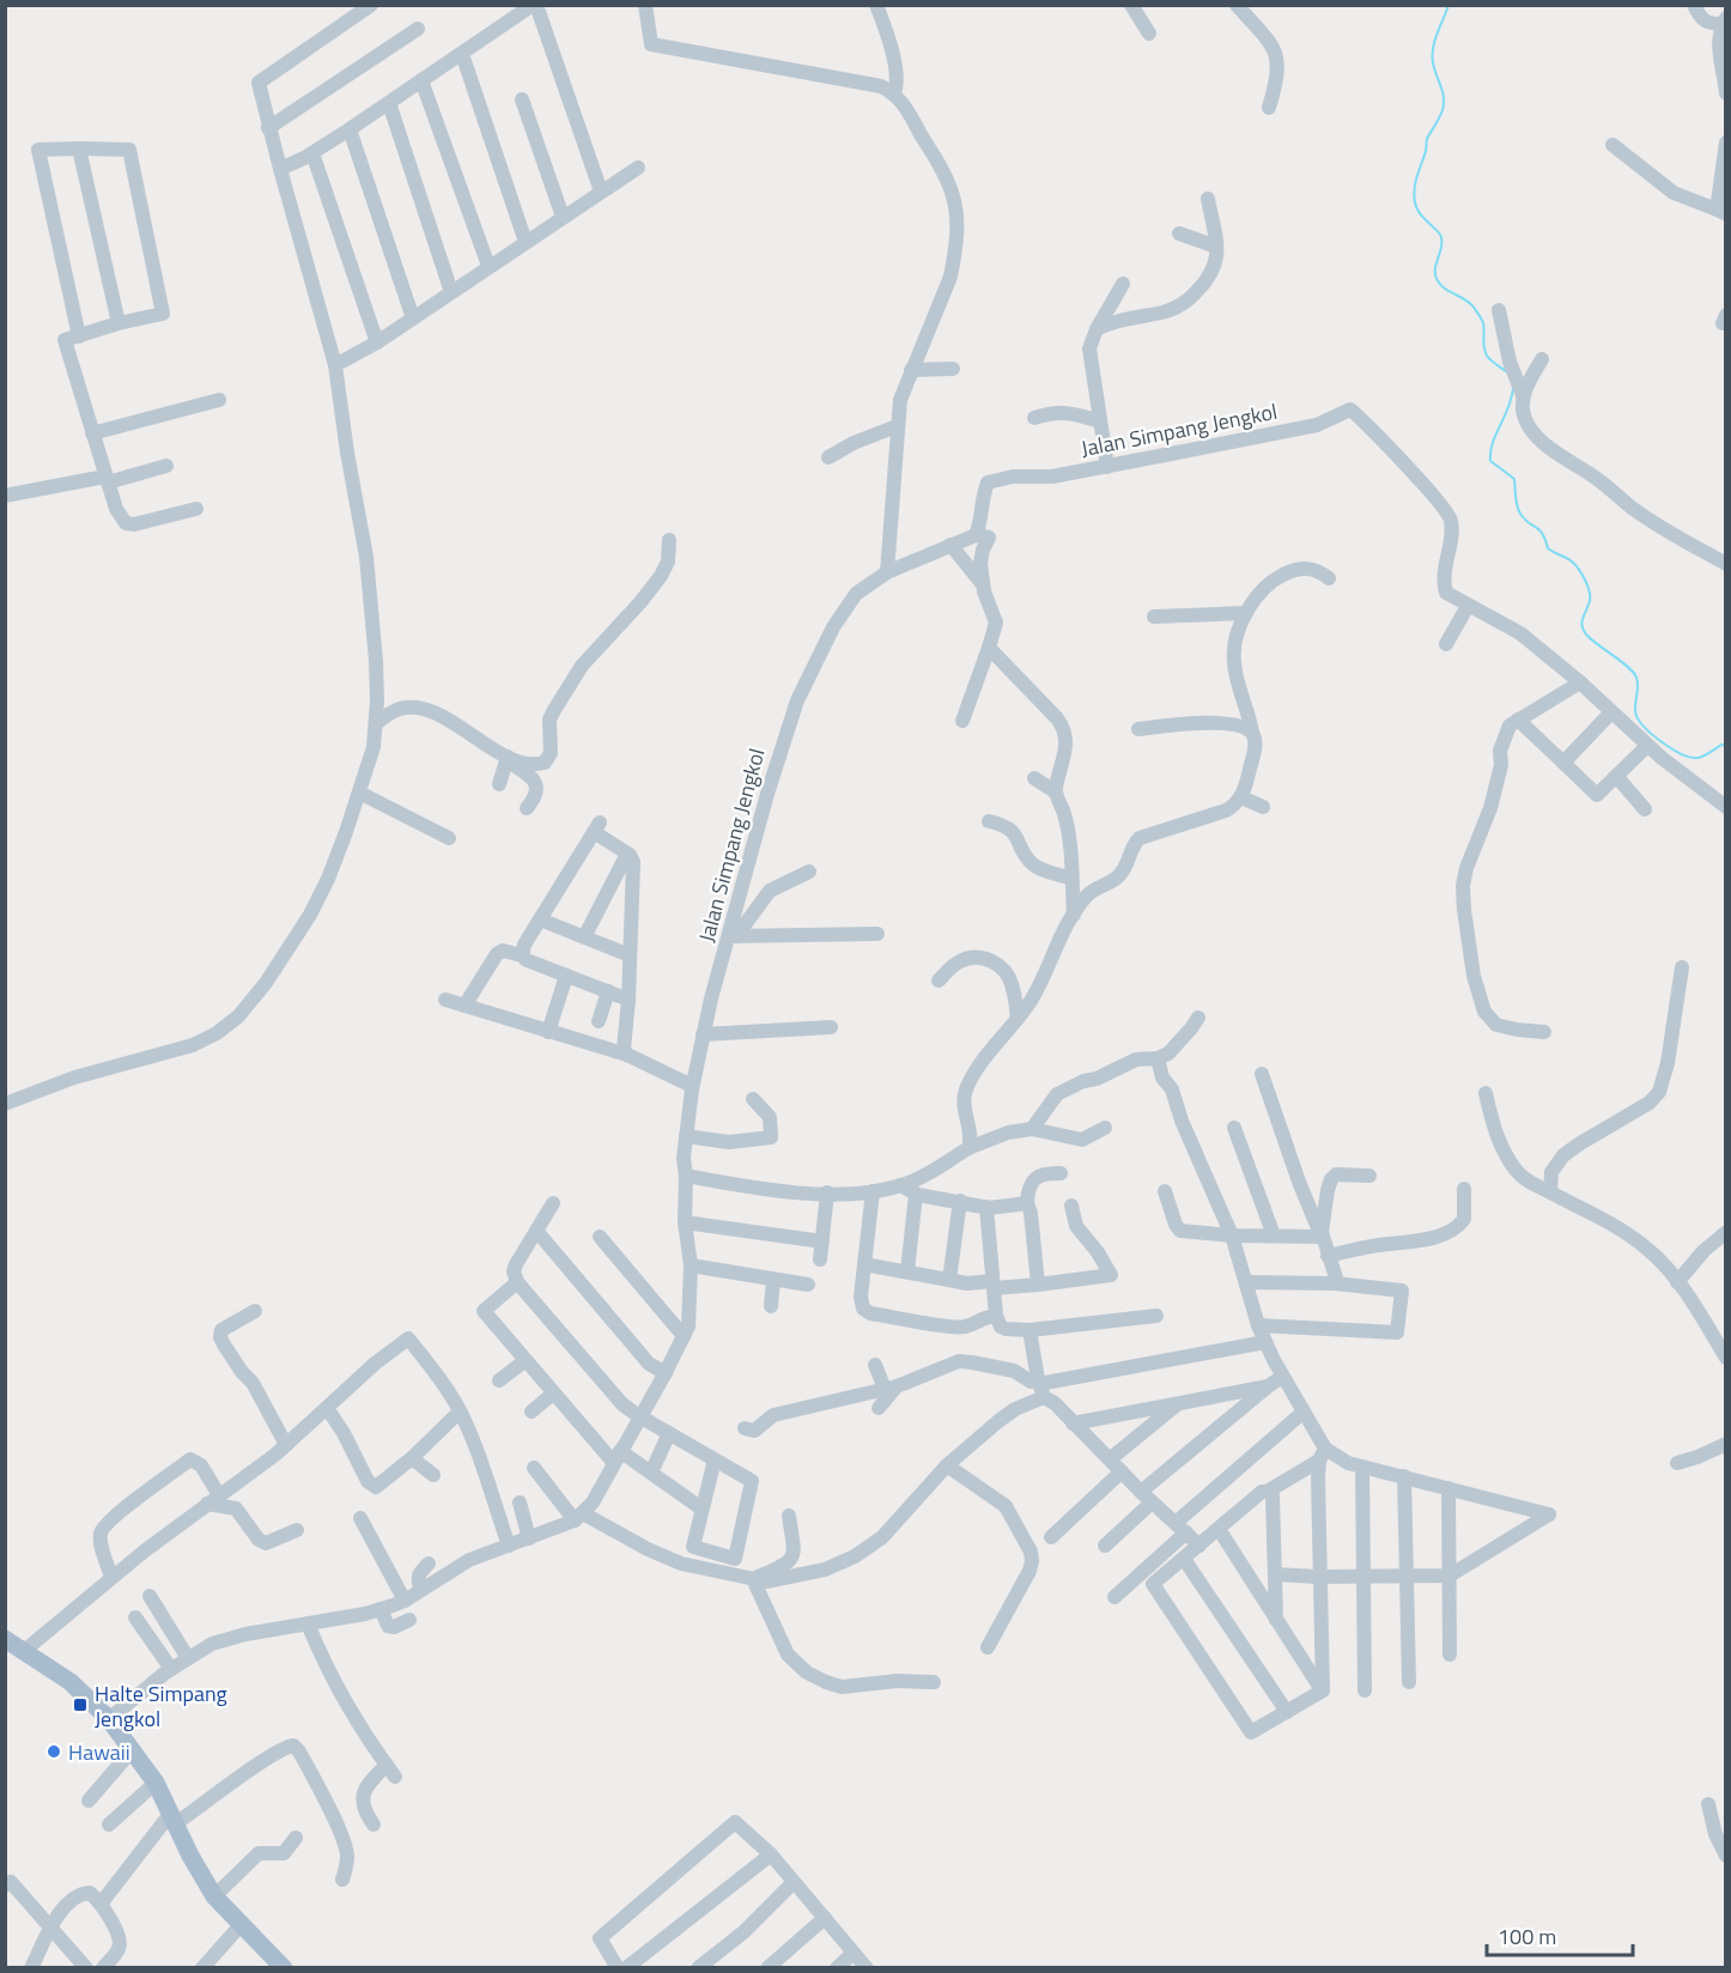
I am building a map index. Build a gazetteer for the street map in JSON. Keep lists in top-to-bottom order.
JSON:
{
  "streets": {
    "street": ["Jalan Simpang Jengkol"]
  },
  "places": {
    "transit": ["Halte Simpang Jengkol"],
    "other": ["Hawaii"]
  },
  "scale_bar": "100 m"
}
